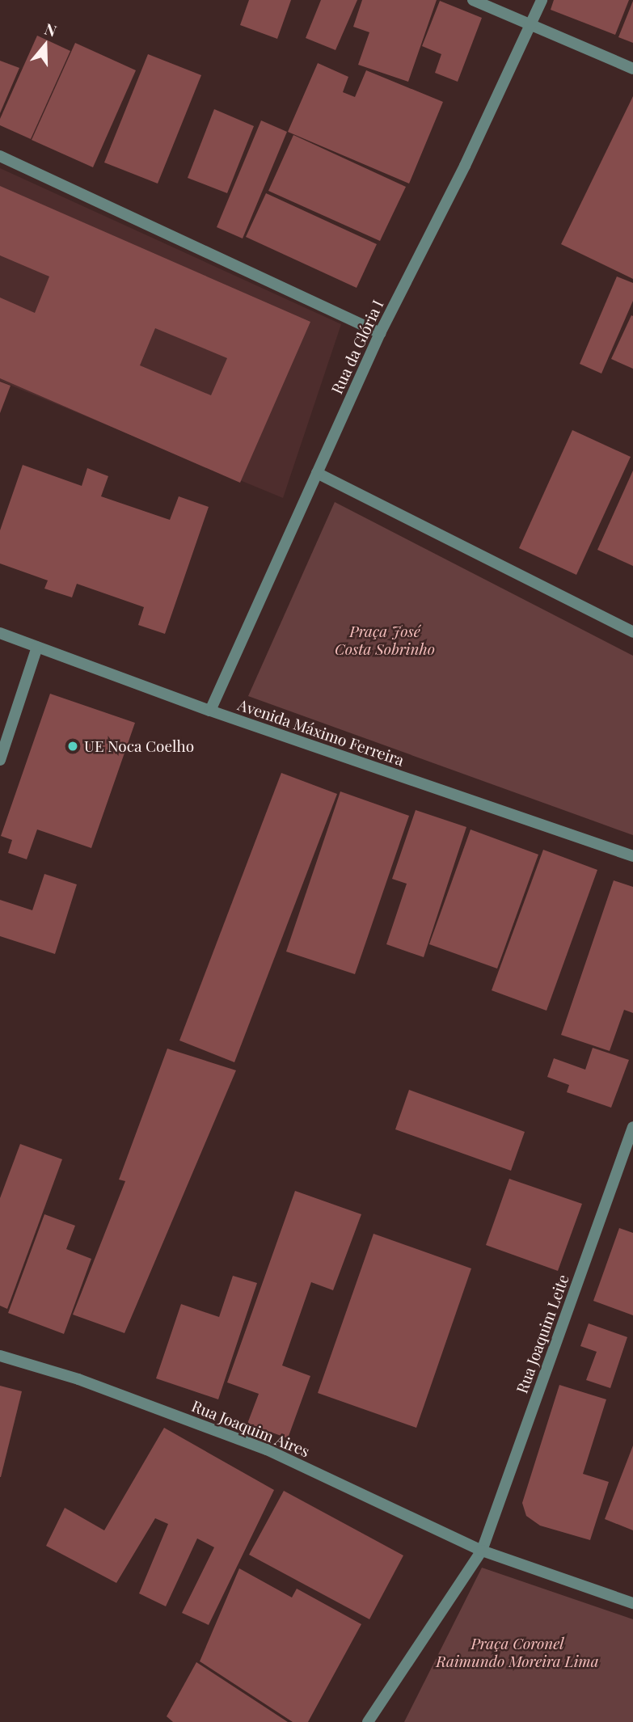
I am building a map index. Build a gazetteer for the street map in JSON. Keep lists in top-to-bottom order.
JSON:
{
  "streets": {
    "street": [
      "Rua da Glória I",
      "Avenida Máximo Ferreira",
      "Rua Joaquim Leite",
      "Rua Joaquim Aires"
    ]
  },
  "crossings": [
    ["Rua da Glória I", "Avenida Máximo Ferreira"],
    ["Rua Joaquim Leite", "Rua Joaquim Aires"]
  ],
  "parks": ["Praça José Costa Sobrinho", "Praça Coronel Raimundo Moreira Lima"],
  "places": ["UE Noca Coelho"],
  "north": "top"
}
